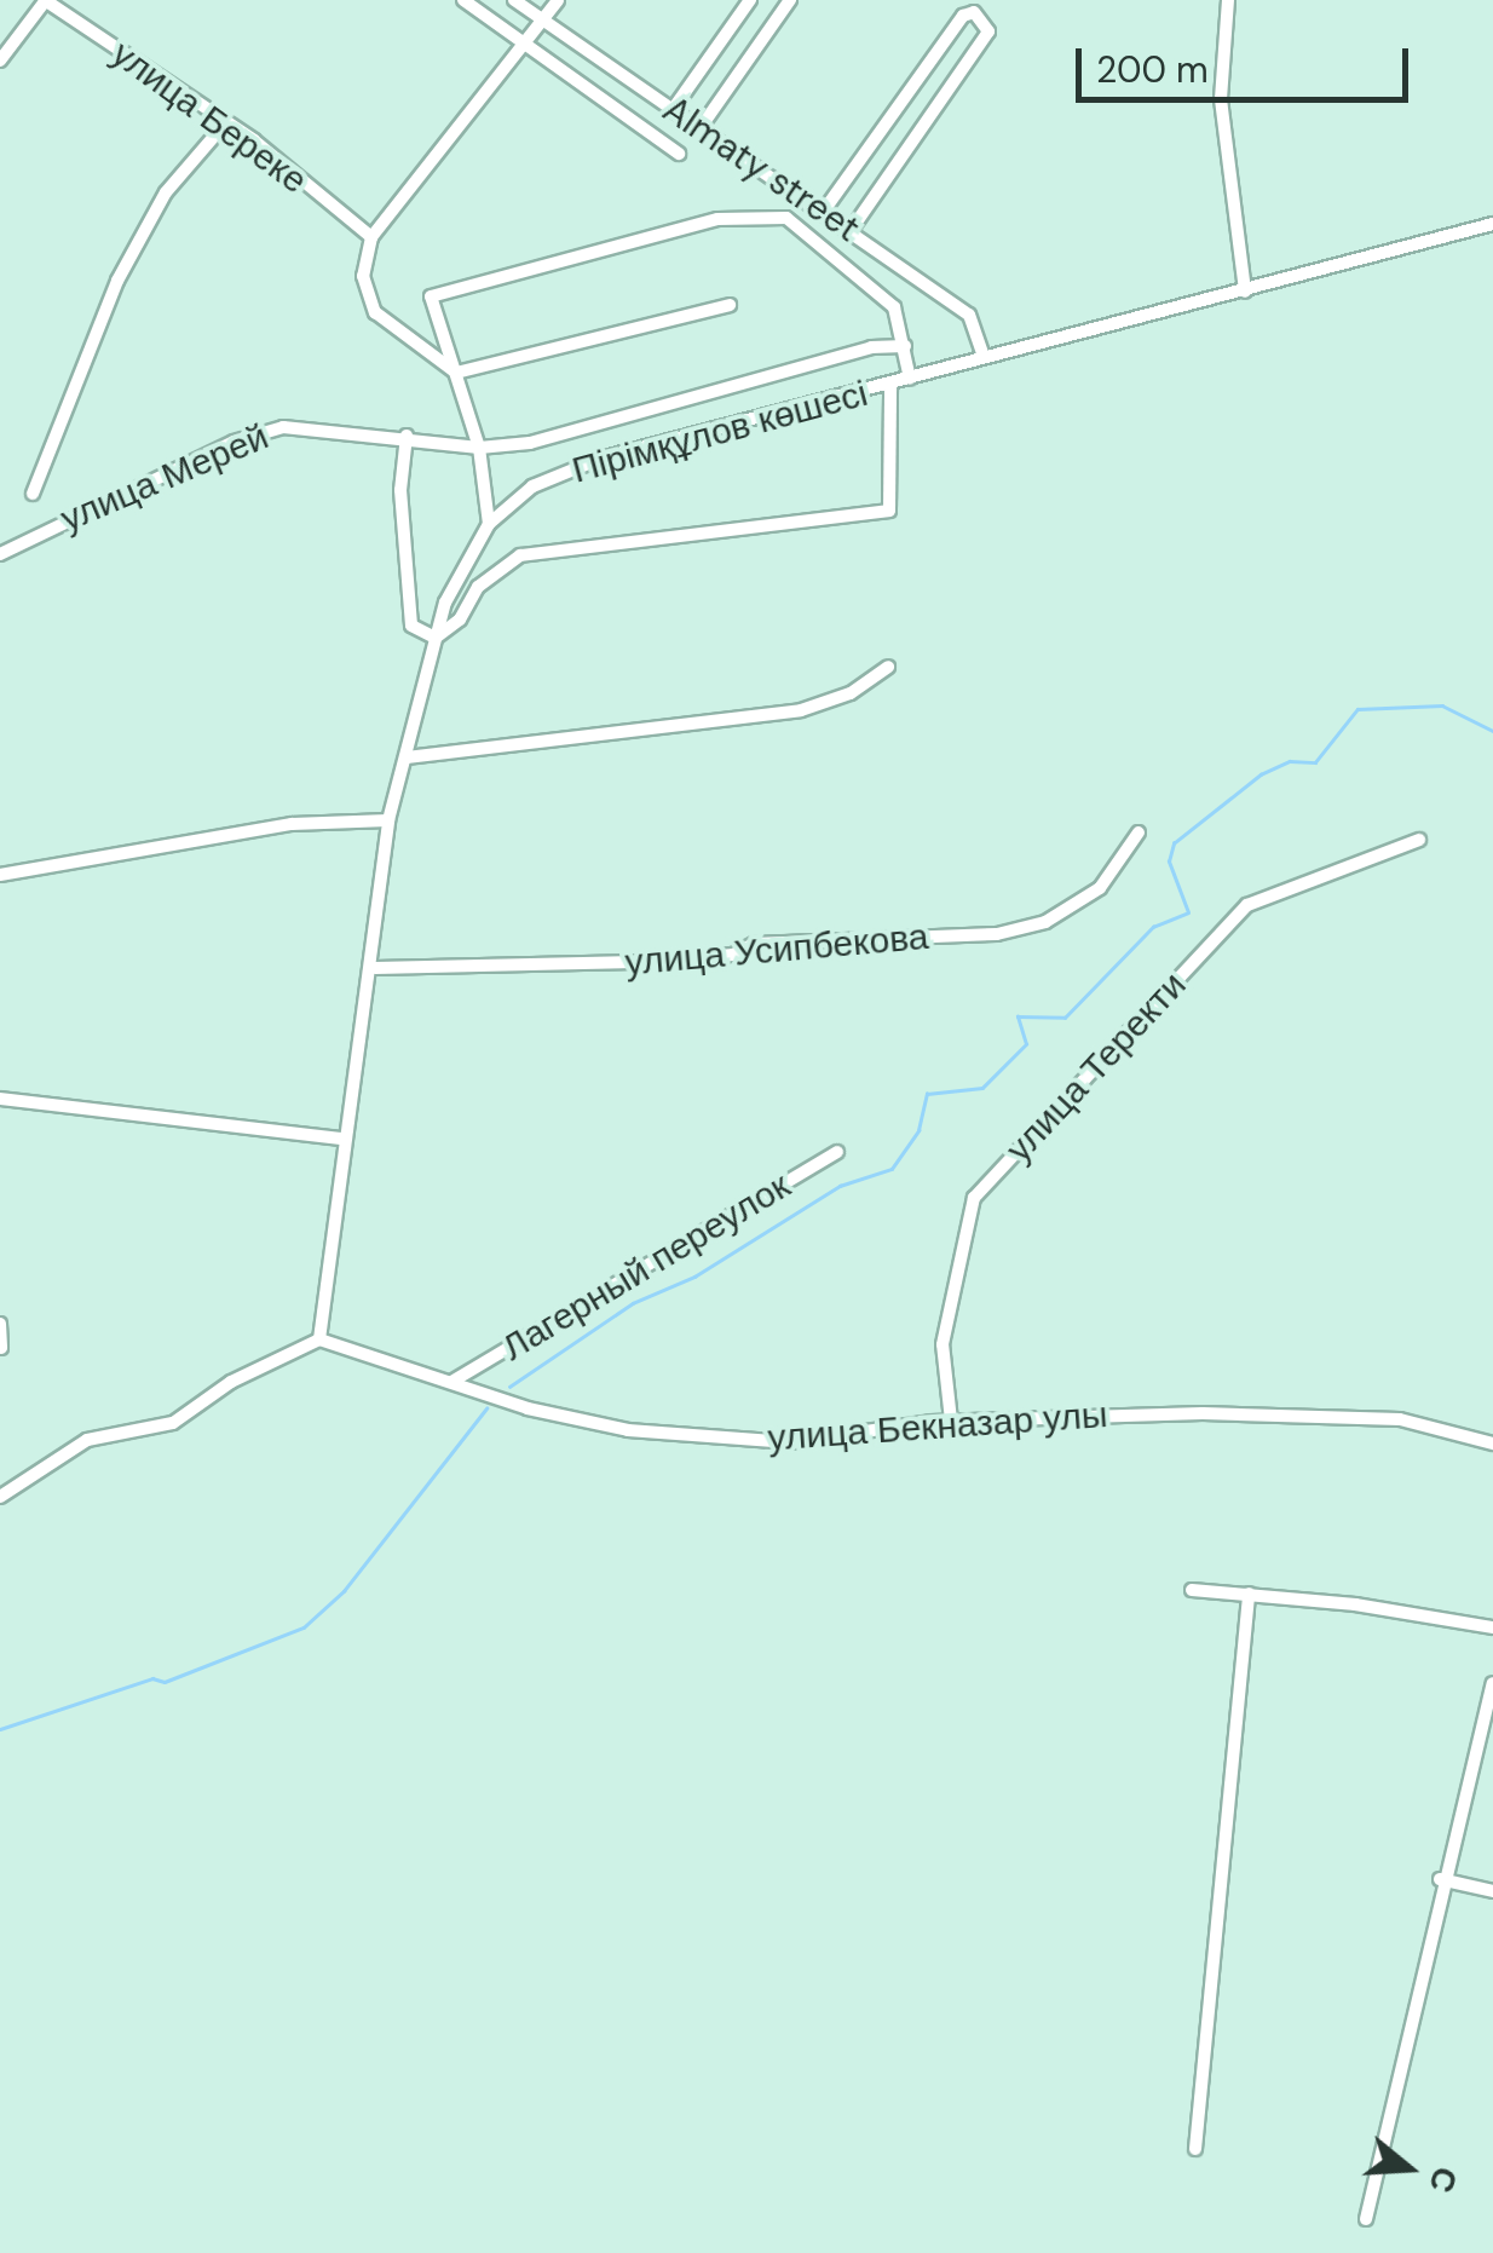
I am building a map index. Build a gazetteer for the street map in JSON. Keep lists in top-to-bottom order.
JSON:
{
  "streets": {
    "street": [
      "улица Береке",
      "Almaty street",
      "Пірімқұлов көшесі",
      "улица Мерей",
      "улица Усипбекова",
      "улица Теректи",
      "Лагерный переулок",
      "улица Бекназар улы"
    ]
  },
  "crossings": [
    ["Almaty street", "Пірімқұлов көшесі"],
    ["Пірімқұлов көшесі", "улица Усипбекова"],
    ["Пірімқұлов көшесі", "улица Бекназар улы"],
    ["улица Теректи", "улица Бекназар улы"],
    ["Лагерный переулок", "улица Бекназар улы"]
  ],
  "scale_bar": "200 m",
  "north": "right"
}
